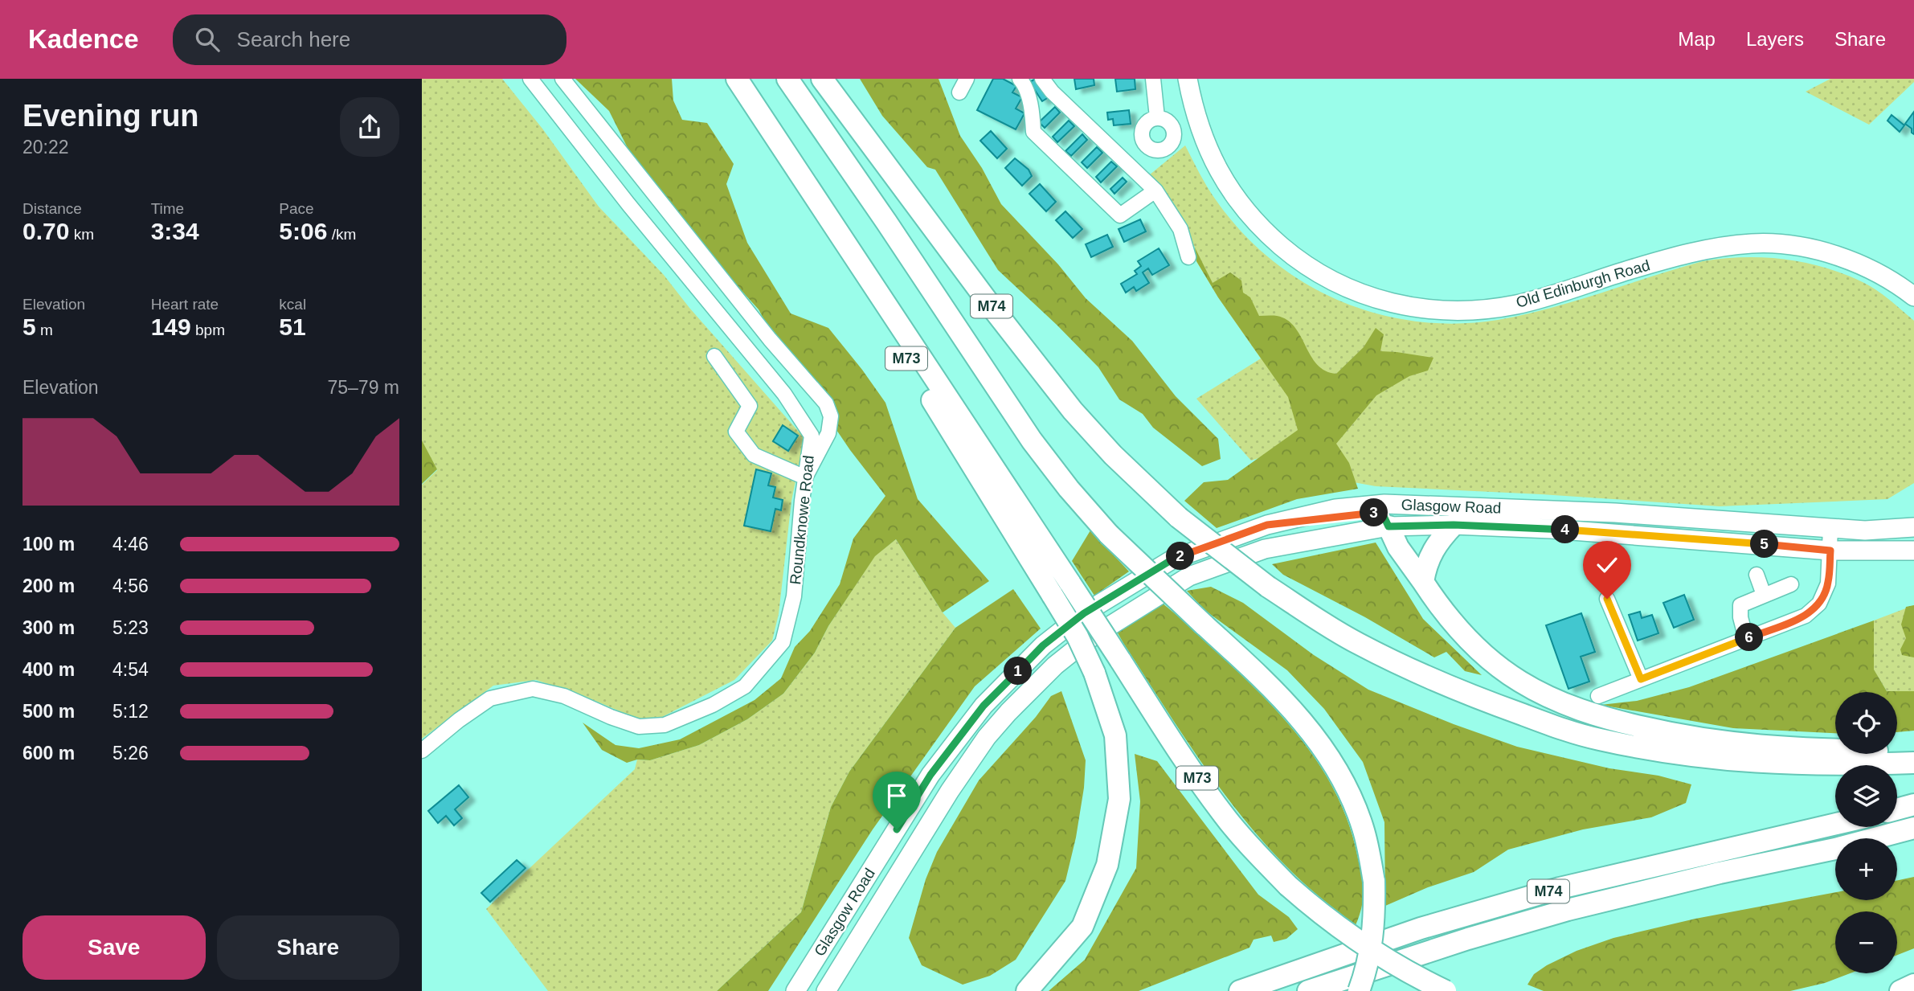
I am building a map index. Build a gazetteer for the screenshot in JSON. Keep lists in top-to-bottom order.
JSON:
{
  "streets": {
    "highway": ["M74", "M73"],
    "main road": ["Old Edinburgh Road", "Glasgow Road"],
    "street": ["Roundknowe Road"]
  },
  "page": {
    "header": "Kadence",
    "search": "Search here",
    "nav": ["Map", "Layers", "Share"],
    "heading": ["Evening run", "20:22"],
    "stats": [
      ["Distance", "0.70 km"],
      ["Time", "3:34"],
      ["Pace", "5:06 /km"],
      ["Elevation", "5 m"],
      ["Heart rate", "149 bpm"],
      ["kcal", "51"]
    ],
    "chart": ["Elevation", "75–79 m"],
    "pins": [
      "3",
      "4",
      "5",
      "2",
      "6",
      "1"
    ],
    "list": [
      {
        "name": "100 m",
        "note": "4:46"
      },
      {
        "name": "200 m",
        "note": "4:56"
      },
      {
        "name": "300 m",
        "note": "5:23"
      },
      {
        "name": "400 m",
        "note": "4:54"
      },
      {
        "name": "500 m",
        "note": "5:12"
      },
      {
        "name": "600 m",
        "note": "5:26"
      }
    ],
    "map_buttons": ["+", "−"],
    "buttons": ["Save", "Share"]
  }
}
